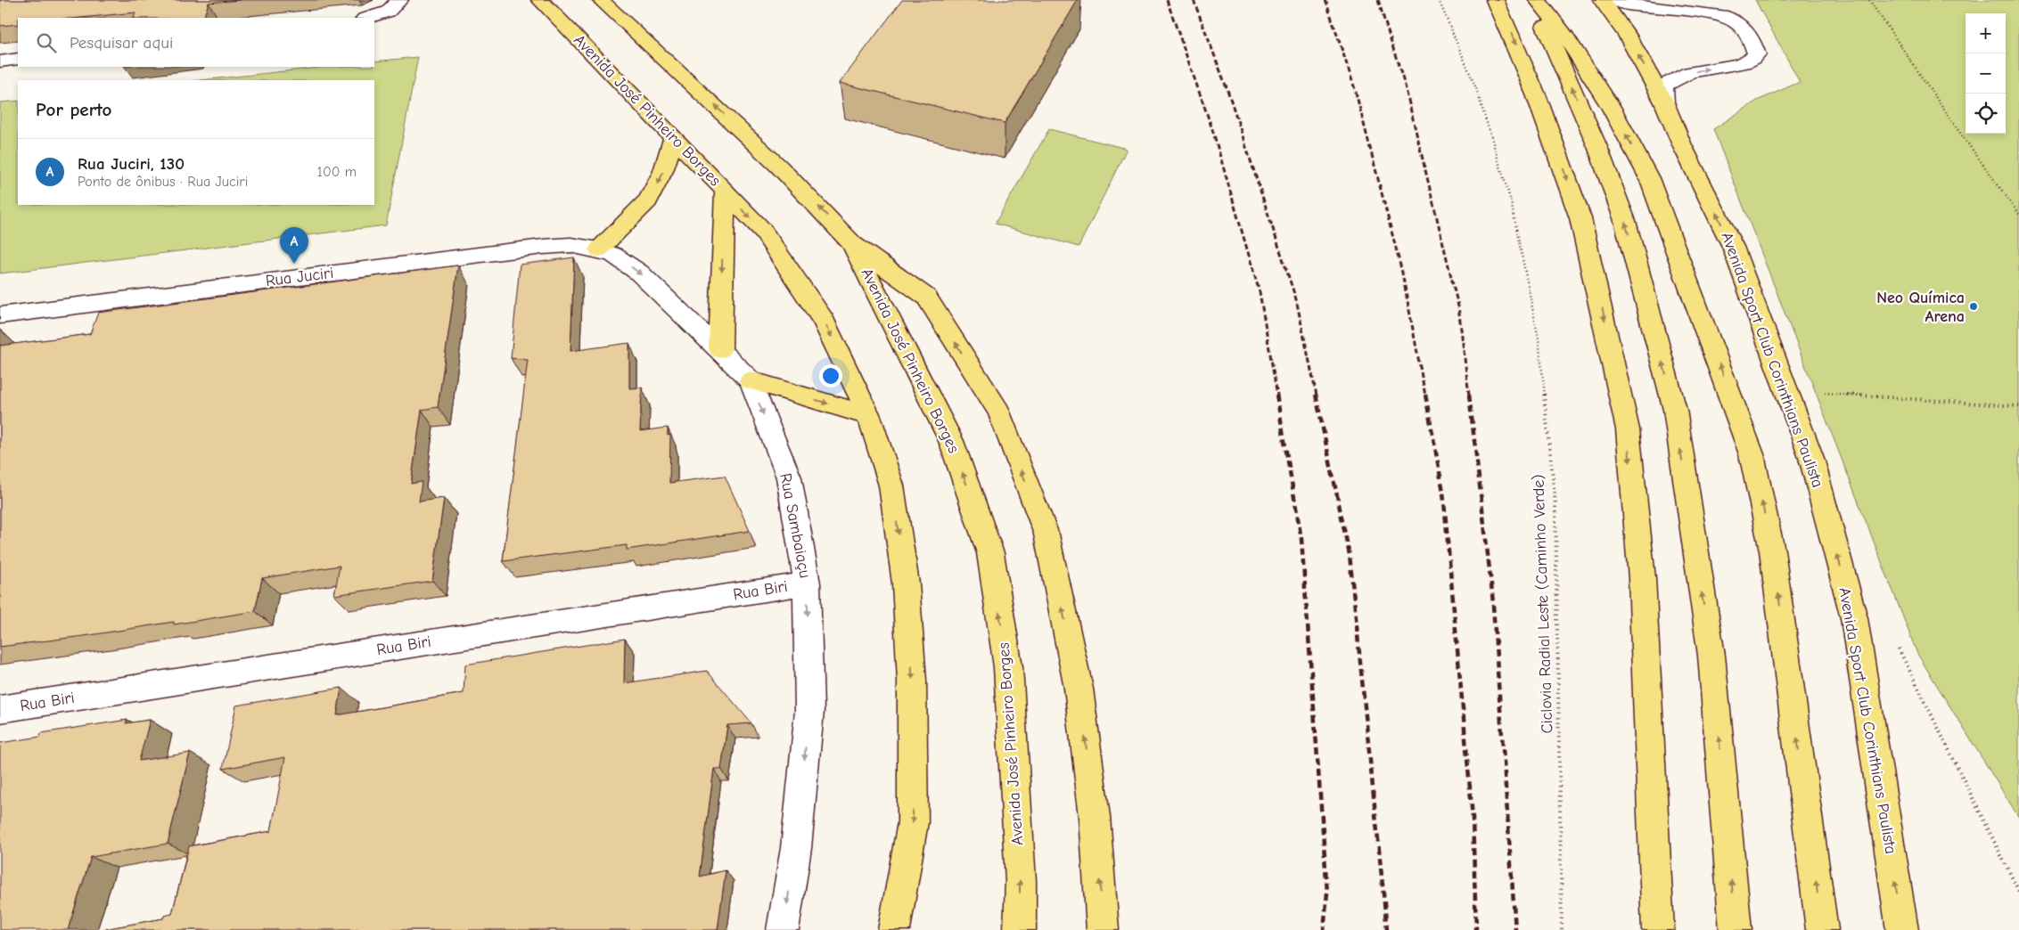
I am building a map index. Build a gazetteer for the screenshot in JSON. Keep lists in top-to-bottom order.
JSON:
{
  "streets": {
    "main road": ["Avenida José Pinheiro Borges", "Avenida Sport Club Corinthians Paulista"],
    "street": ["Rua Juciri", "Rua Sambaiaçu", "Rua Biri"],
    "path": ["Ciclovia Radial Leste (Caminho Verde)"]
  },
  "crossings": [
    ["Rua Juciri", "Rua Sambaiaçu"],
    ["Rua Sambaiaçu", "Rua Biri"]
  ],
  "one_way": ["Rua Sambaiaçu"],
  "places": ["Neo Química Arena"],
  "page": {
    "map_buttons": ["+", "−"],
    "search": "Pesquisar aqui",
    "heading": "Por perto",
    "list": [
      {
        "mark": "A",
        "name": "Rua Juciri, 130",
        "note": "Ponto de ônibus · Rua Juciri",
        "value": "100 m"
      }
    ],
    "pins": "A"
  }
}
